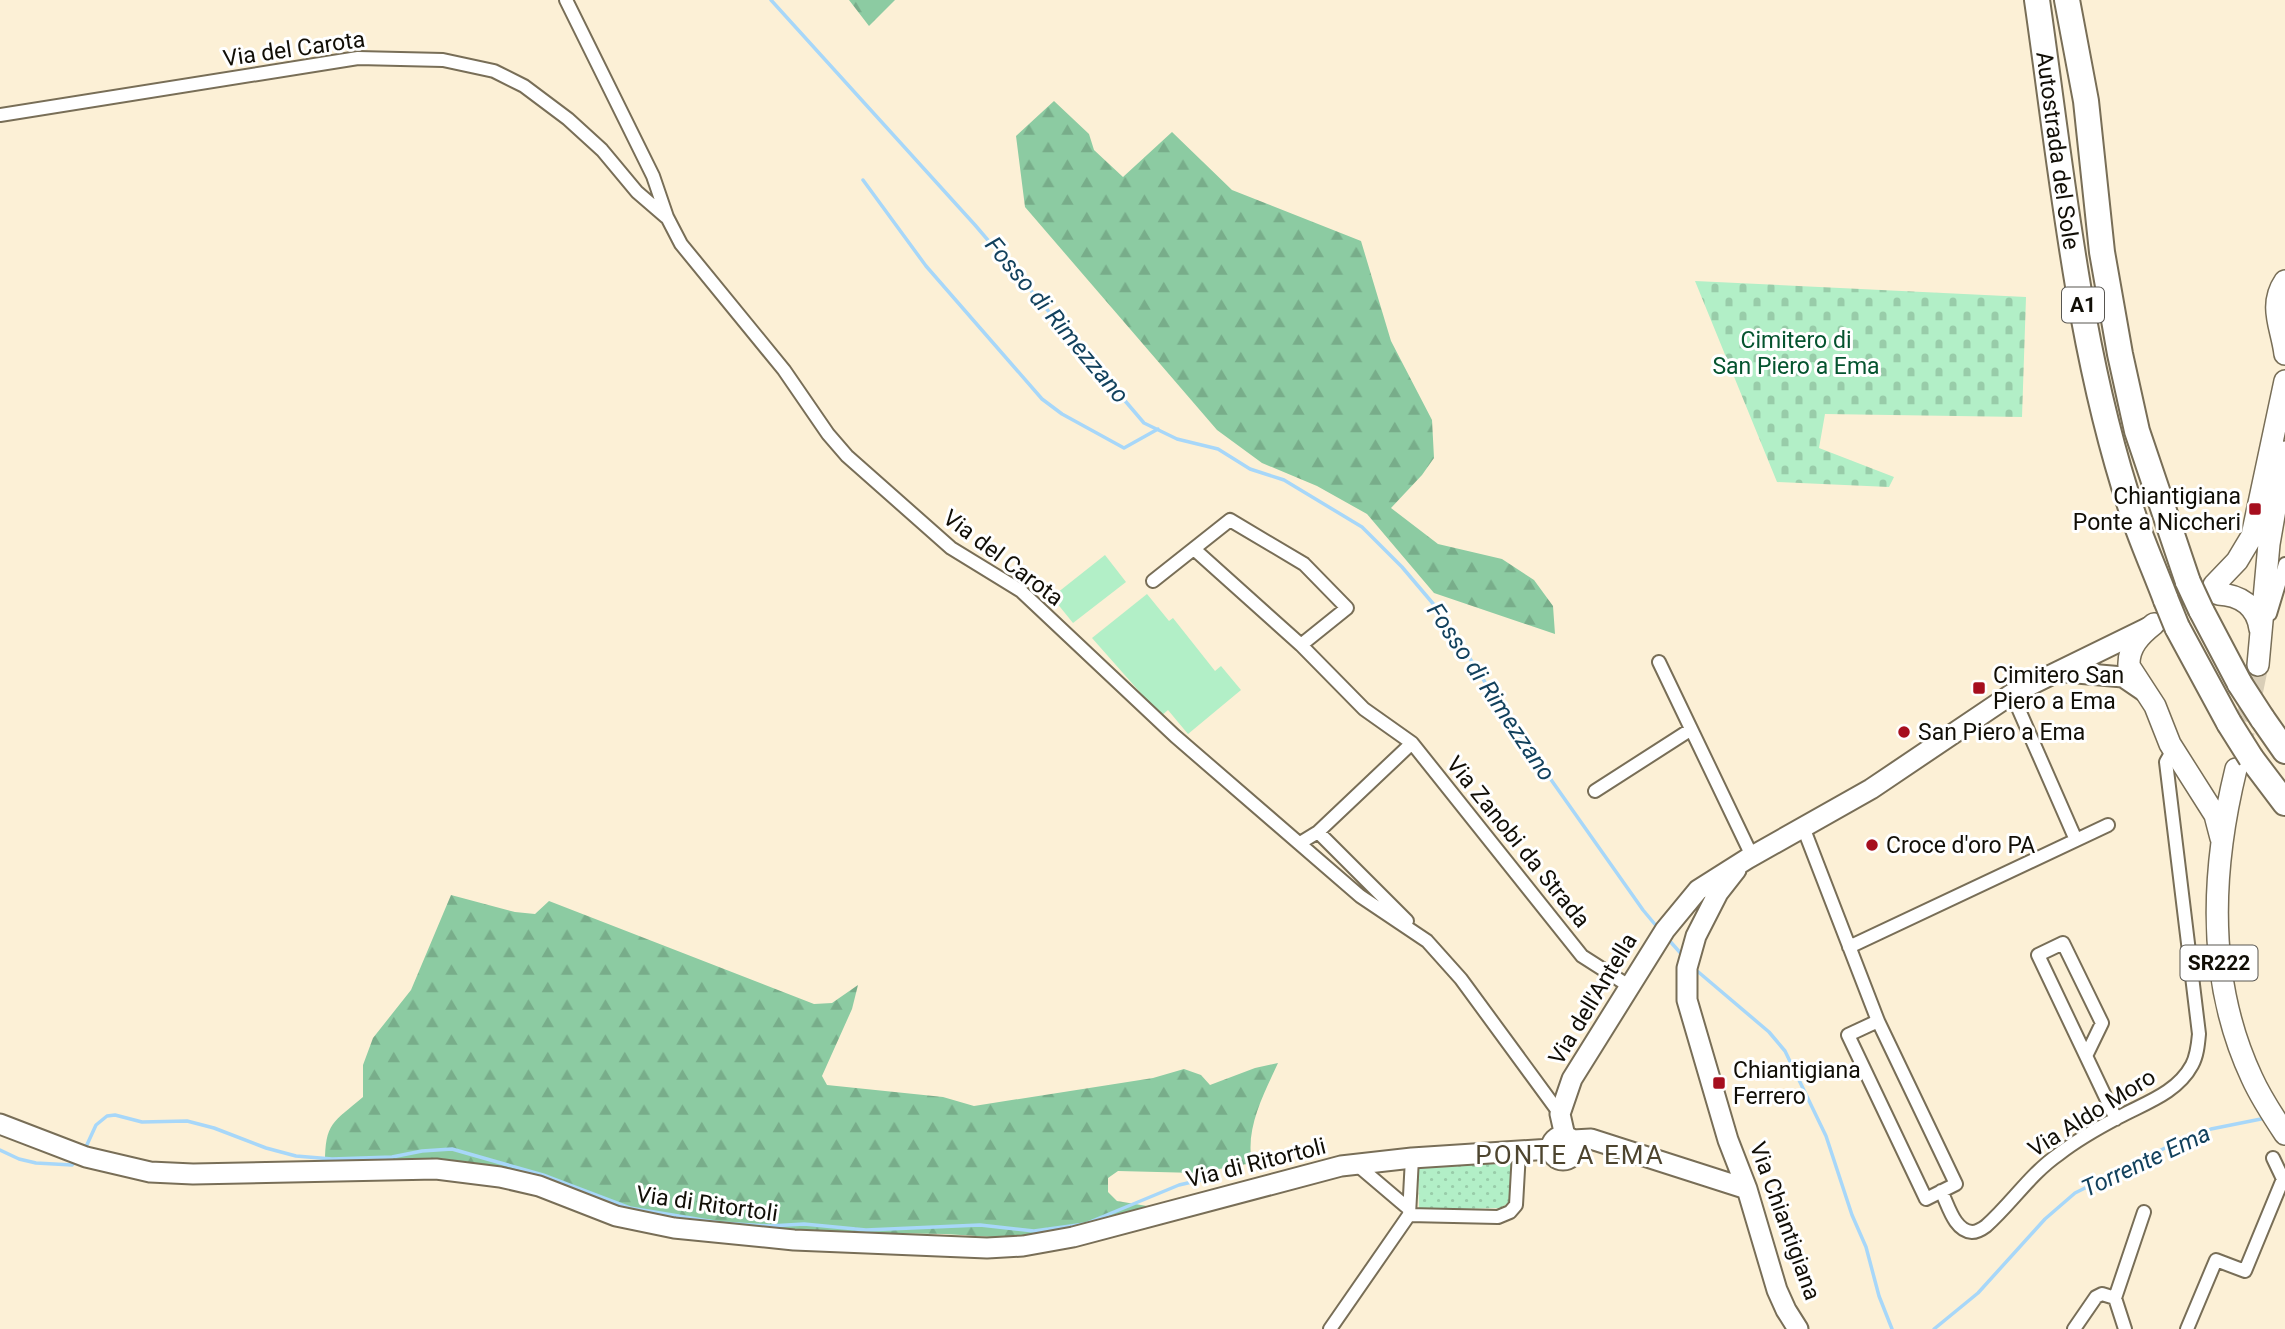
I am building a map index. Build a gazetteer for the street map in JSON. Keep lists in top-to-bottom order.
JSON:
{
  "streets": {
    "highway": ["Autostrada del Sole", "A1"],
    "main road": ["SR222"],
    "street": [
      "Via del Carota",
      "Via Zanobi da Strada",
      "Via dell'Antella",
      "Via Aldo Moro",
      "Via di Ritortoli",
      "Via Chiantigiana"
    ]
  },
  "crossings": [
    ["Via del Carota", "Via dell'Antella"],
    ["Autostrada del Sole", "SR222"],
    ["Autostrada del Sole", "Via Chiantigiana"],
    ["Via Zanobi da Strada", "Via dell'Antella"],
    ["SR222", "Via Aldo Moro"],
    ["SR222", "Via Chiantigiana"],
    ["Via dell'Antella", "Via Chiantigiana"],
    ["Via di Ritortoli", "Via Chiantigiana"]
  ],
  "districts": ["PONTE A EMA"],
  "water": ["Fosso di Rimezzano", "Torrente Ema"],
  "parks": ["Cimitero di San Piero a Ema"],
  "places": {
    "transit": ["Chiantigiana Ponte a Niccheri", "Cimitero San Piero a Ema", "Chiantigiana Ferrero"],
    "other": ["San Piero a Ema", "Croce d'oro PA"]
  }
}
